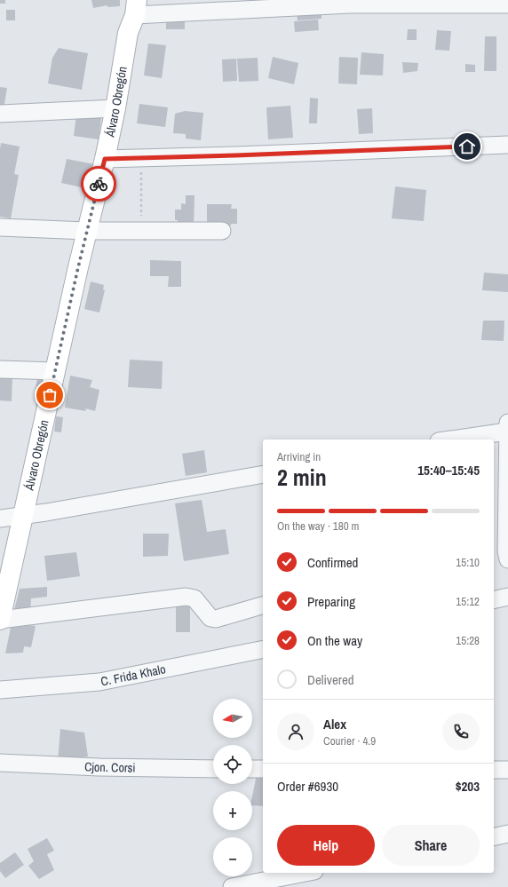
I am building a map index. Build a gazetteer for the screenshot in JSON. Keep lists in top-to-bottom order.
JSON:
{
  "streets": {
    "street": ["Álvaro Obregón", "C. Frida Khalo", "Cjon. Corsi"]
  },
  "north": "left",
  "page": {
    "heading": ["2 min", "Arriving in", "15:40–15:45"],
    "panel": [
      "Alex",
      "Courier · 4.9",
      "Order #6930",
      "$203"
    ],
    "bar": "On the way · 180 m",
    "list": [
      ["Confirmed", "15:10"],
      ["Preparing", "15:12"],
      ["On the way", "15:28"],
      "Delivered"
    ],
    "map_buttons": ["+", "−"],
    "buttons": ["Help", "Share"]
  }
}
